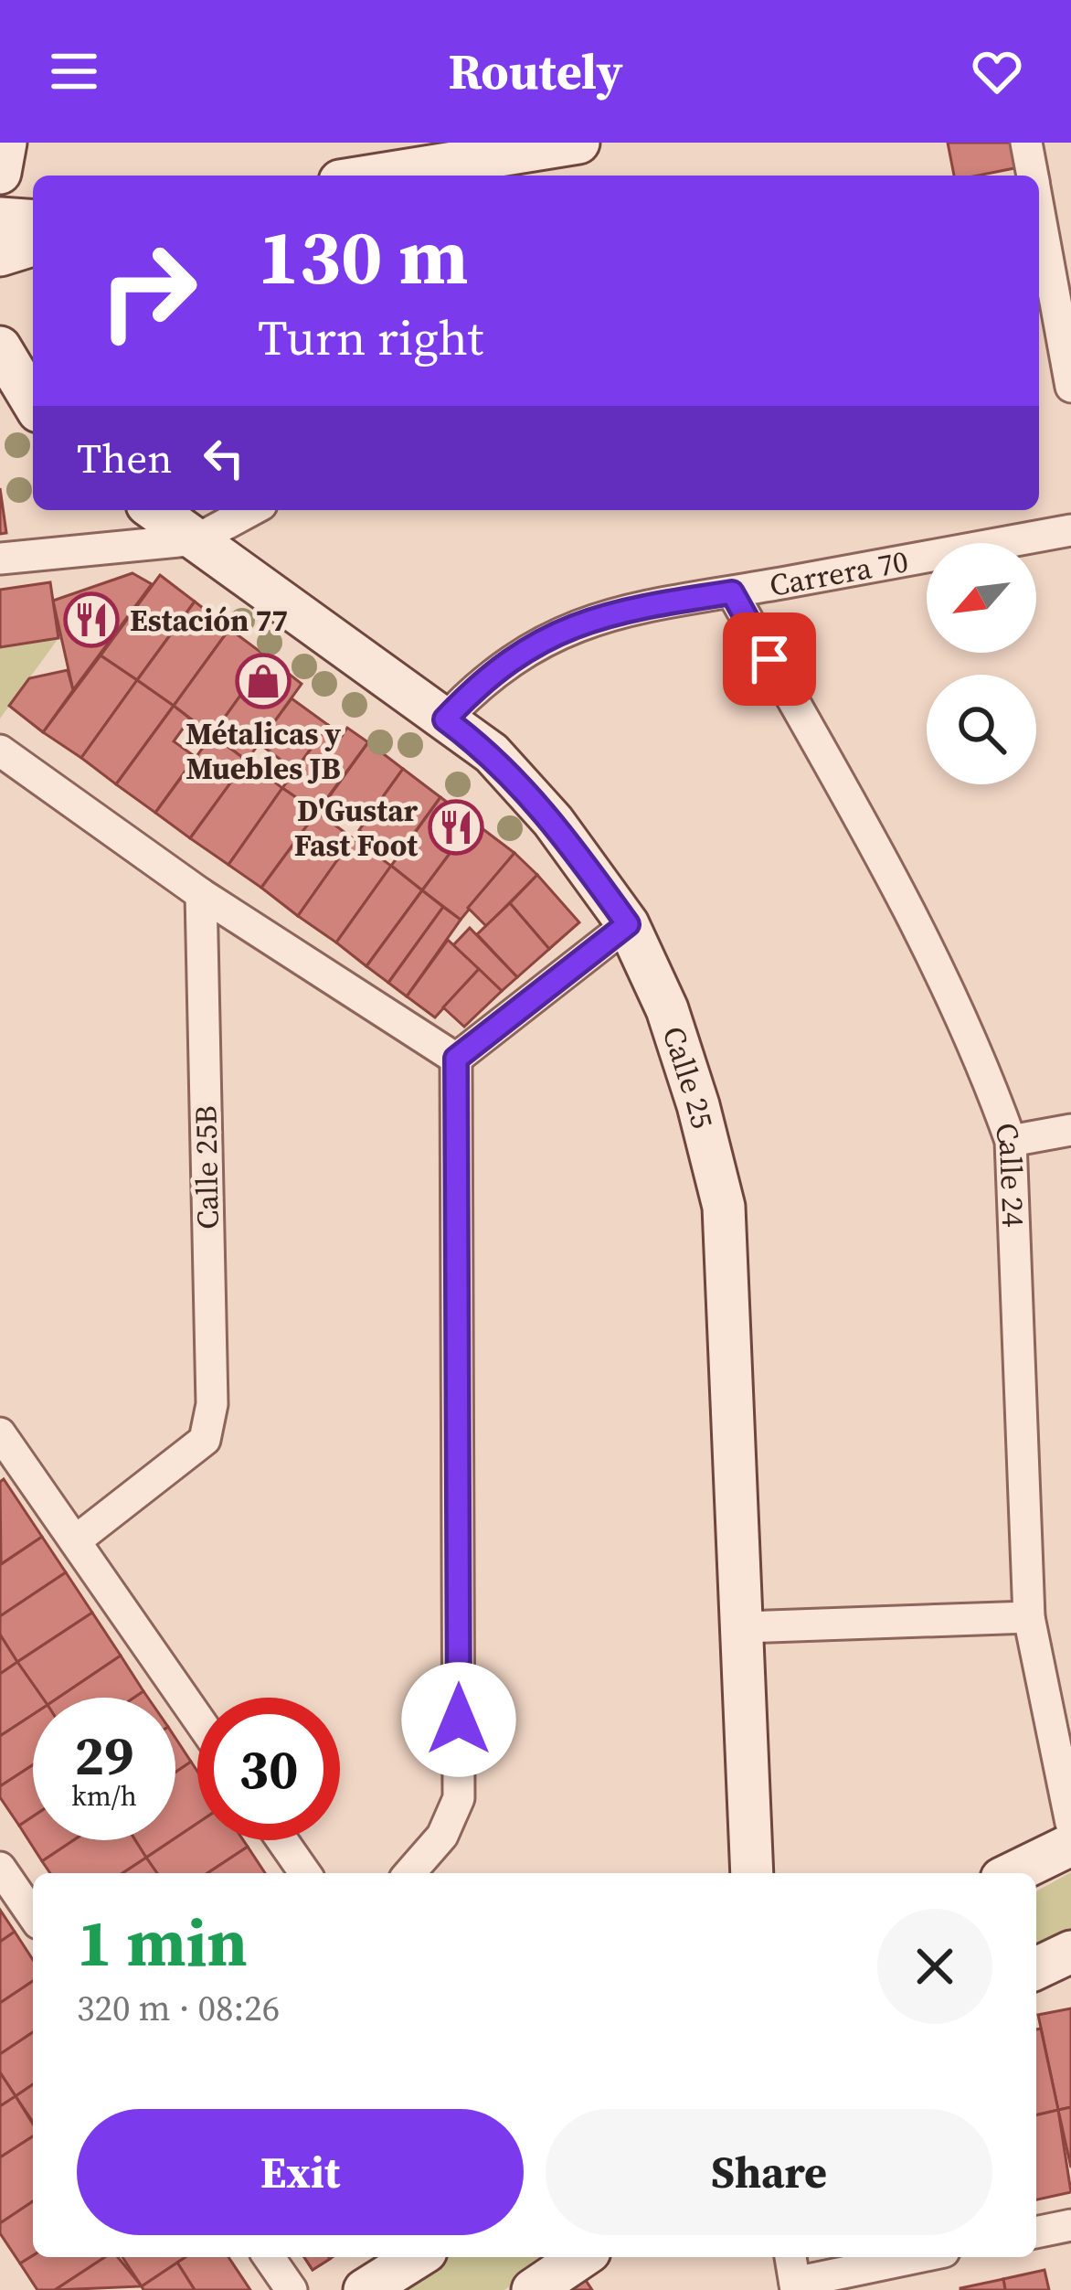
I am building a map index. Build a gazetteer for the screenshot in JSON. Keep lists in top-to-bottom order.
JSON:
{
  "streets": {
    "street": [
      "Carrera 70",
      "Calle 25",
      "Calle 25B",
      "Calle 24"
    ]
  },
  "crossings": [
    ["Carrera 70", "Calle 25"],
    ["Carrera 70", "Calle 24"]
  ],
  "places": {
    "restaurant": ["Estación 77", "D'Gustar Fast Foot"],
    "shop": ["Métalicas y Muebles JB"]
  },
  "north": "bottom left",
  "page": {
    "header": "Routely",
    "turn": ["130 m", "Turn right"],
    "then": "Then",
    "speed": "29 km/h",
    "limit": "30",
    "heading": ["1 min", "320 m · 08:26"],
    "buttons": ["Exit", "Share"]
  }
}
